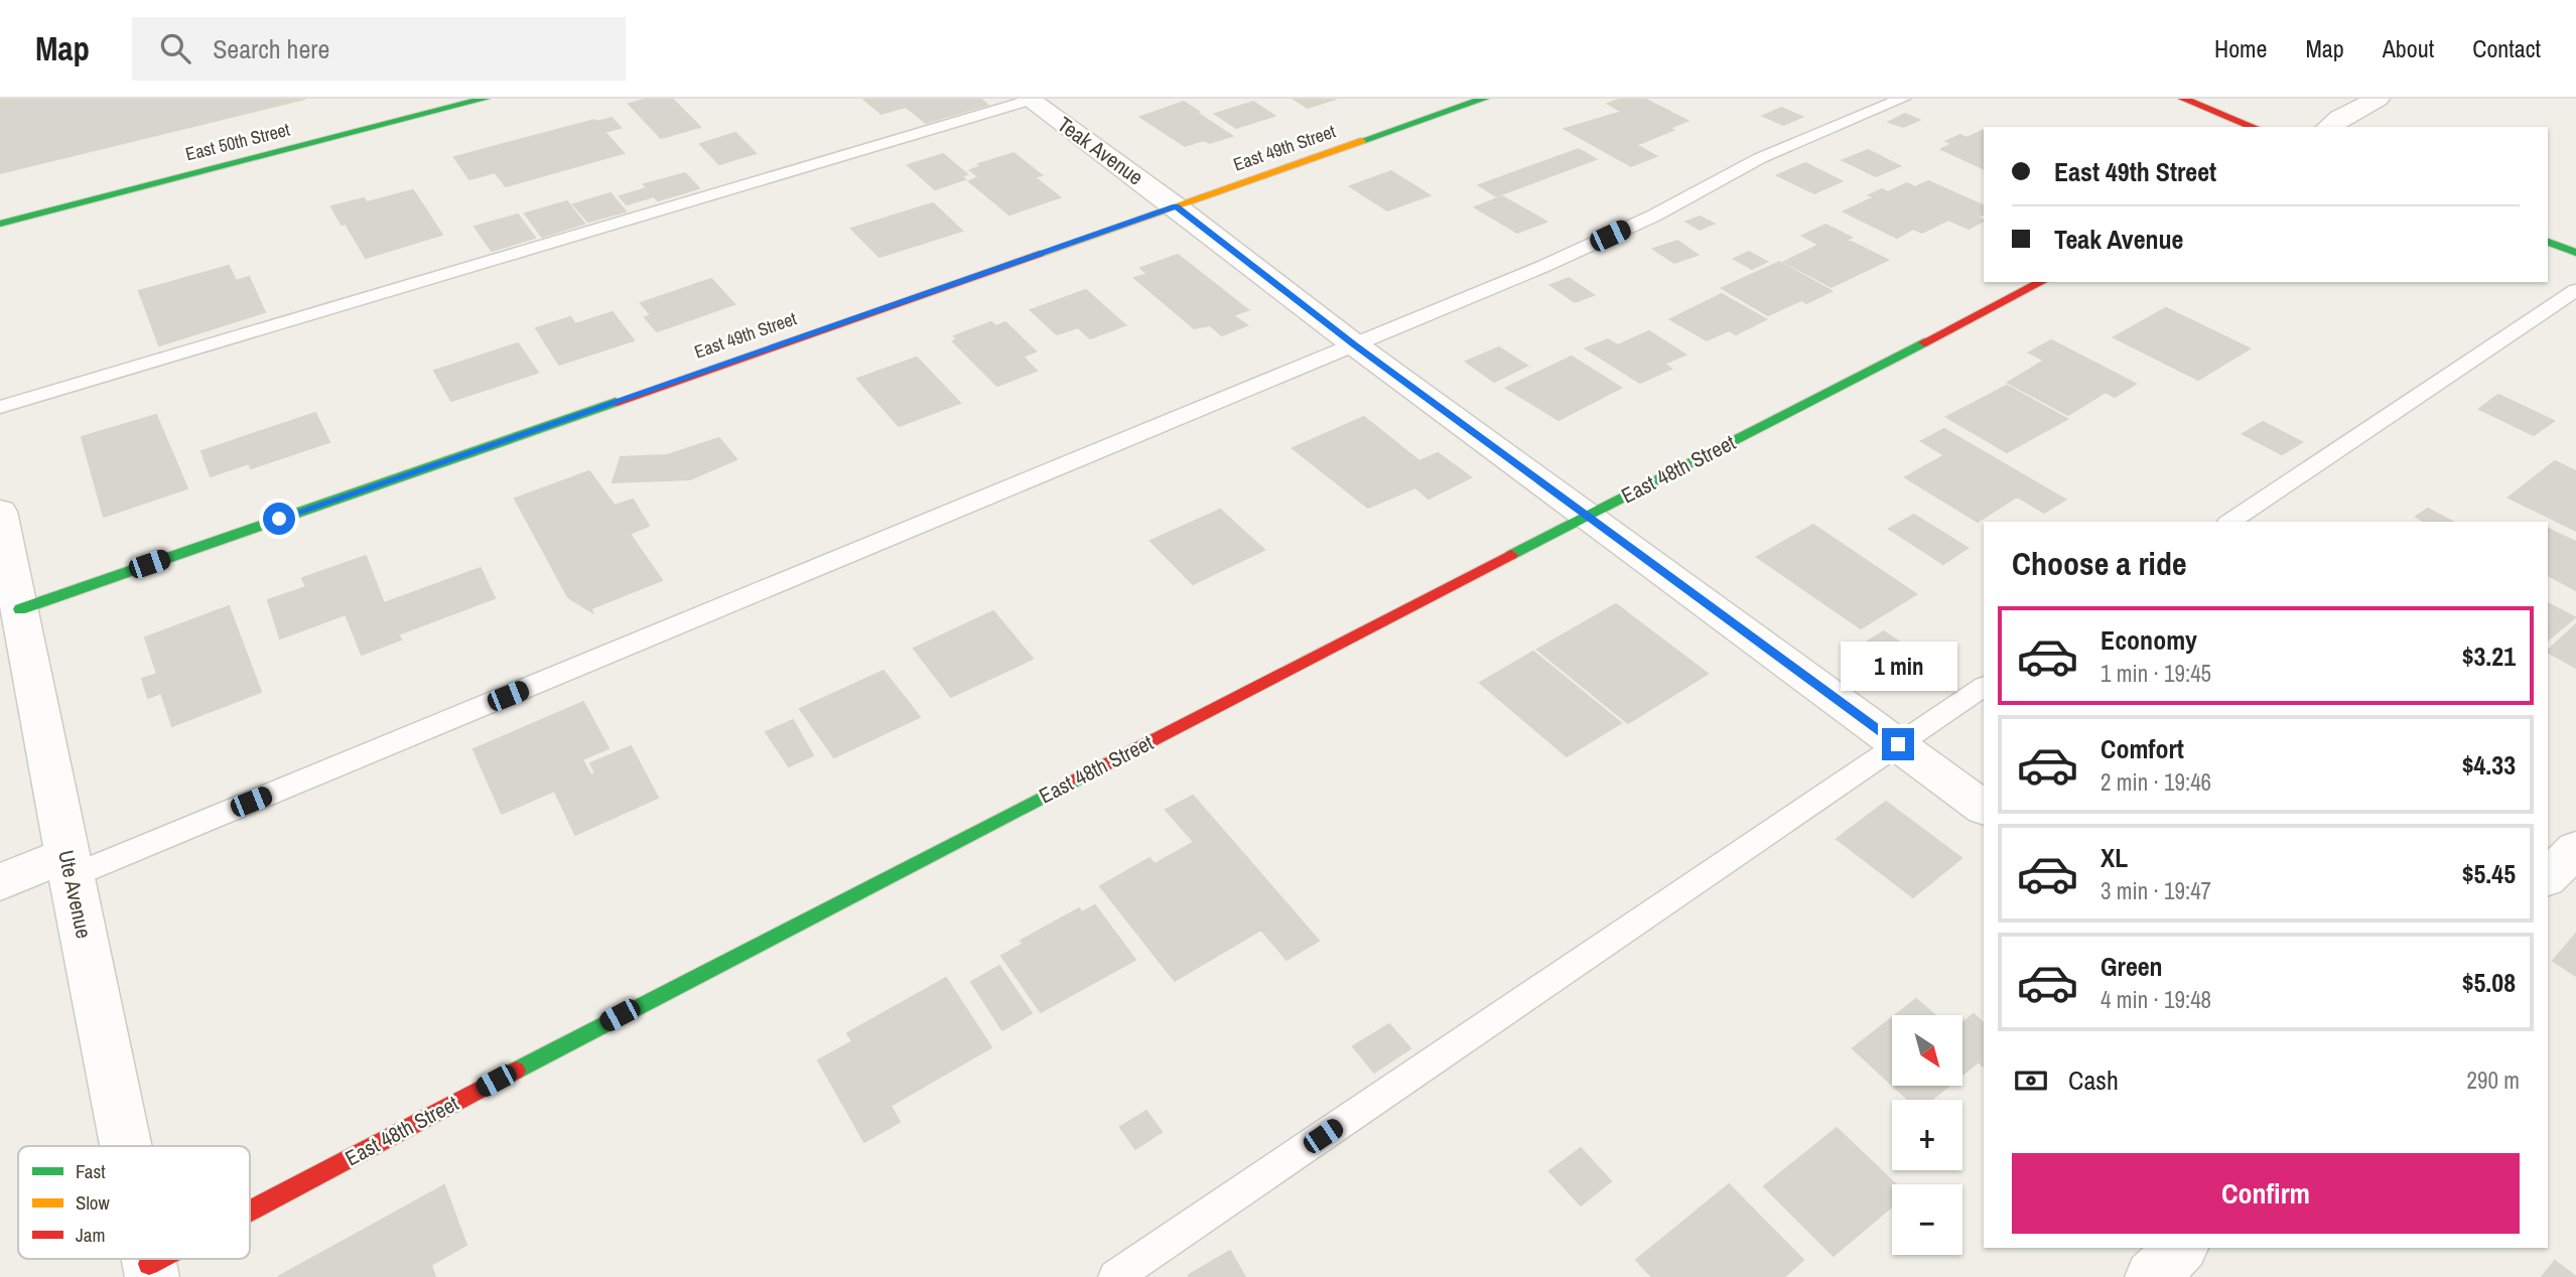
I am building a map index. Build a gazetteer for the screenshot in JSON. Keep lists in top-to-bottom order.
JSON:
{
  "streets": {
    "street": [
      "East 50th Street",
      "East 49th Street",
      "Teak Avenue",
      "East 48th Street",
      "Ute Avenue"
    ]
  },
  "crossings": [
    ["East 49th Street", "Teak Avenue"],
    ["East 49th Street", "Ute Avenue"],
    ["Teak Avenue", "East 48th Street"]
  ],
  "legend": ["Fast", "Slow", "Jam"],
  "north": "bottom right",
  "page": {
    "header": "Map",
    "search": "Search here",
    "nav": [
      "Home",
      "Map",
      "About",
      "Contact"
    ],
    "banner": ["East 49th Street", "Teak Avenue"],
    "heading": "Choose a ride",
    "list": [
      {
        "name": "Economy",
        "note": "1 min · 19:45",
        "value": "$3.21"
      },
      {
        "name": "Comfort",
        "note": "2 min · 19:46",
        "value": "$4.33"
      },
      {
        "name": "XL",
        "note": "3 min · 19:47",
        "value": "$5.45"
      },
      {
        "name": "Green",
        "note": "4 min · 19:48",
        "value": "$5.08"
      }
    ],
    "bubble": "1 min",
    "map_buttons": ["+", "−"],
    "pay": ["Cash", "290 m"],
    "buttons": "Confirm"
  }
}
